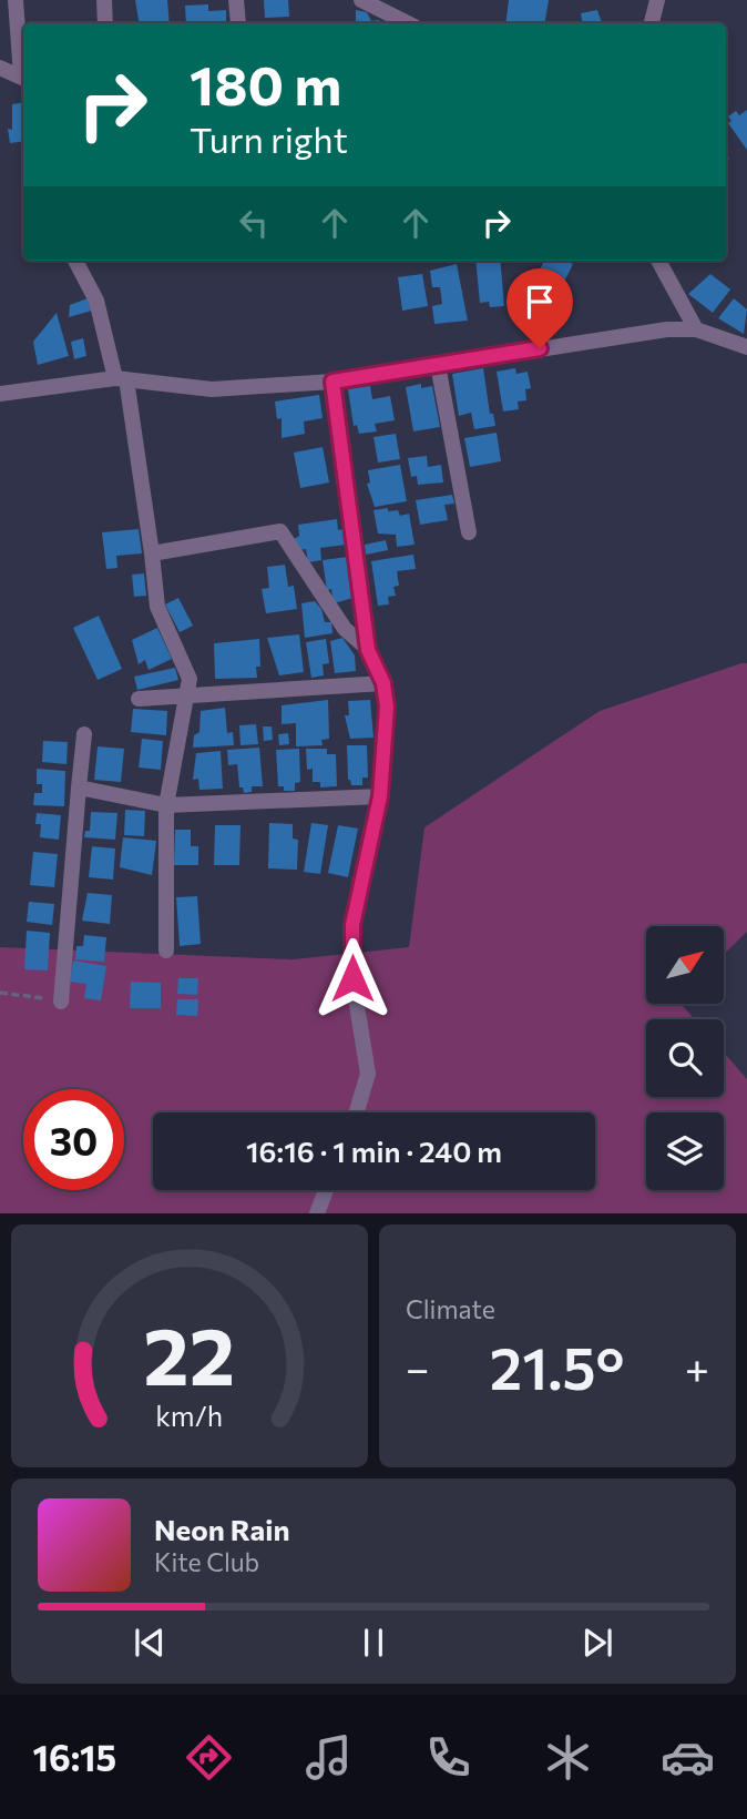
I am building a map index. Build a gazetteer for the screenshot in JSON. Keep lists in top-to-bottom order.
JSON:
{
  "north": "top right",
  "page": {
    "turn": ["180 m", "Turn right"],
    "limit": "30",
    "trip": "16:16 · 1 min · 240 m",
    "tile": "Climate",
    "heat": ["−", "21.5°", "+"],
    "song": ["Neon Rain", "Kite Club"],
    "tabs": "16:15",
    "gauge": ["22", "km/h"]
  }
}
